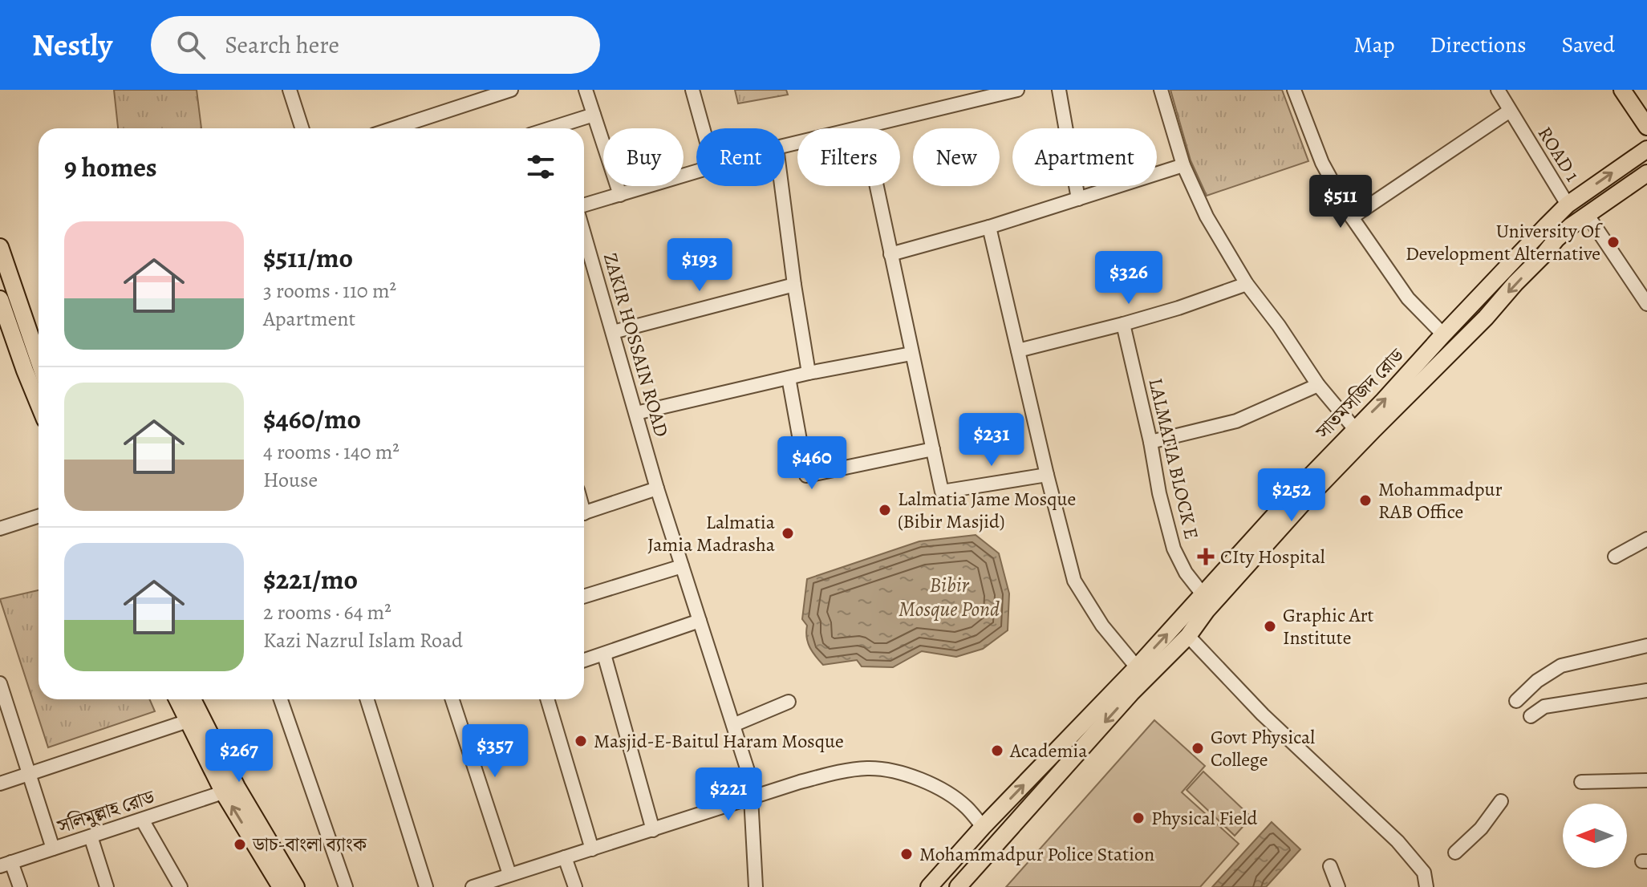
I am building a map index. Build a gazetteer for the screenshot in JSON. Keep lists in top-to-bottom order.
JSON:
{
  "streets": {
    "main road": ["সাতমসজিদ রোড"],
    "street": [
      "ROAD 1",
      "ZAKIR HOSSAIN ROAD",
      "LALMATIA BLOCK E",
      "সলিমুল্লাহ রোড"
    ]
  },
  "crossings": [
    ["ROAD 1", "সাতমসজিদ রোড"],
    ["সাতমসজিদ রোড", "LALMATIA BLOCK E"]
  ],
  "water": ["Bibir Mosque Pond"],
  "places": {
    "other": [
      "University Of Development Alternative",
      "Mohammadpur RAB Office",
      "Lalmatia Jame Mosque (Bibir Masjid)",
      "Lalmatia Jamia Madrasha",
      "Graphic Art Institute",
      "Masjid-E-Baitul Haram Mosque",
      "Govt Physical College",
      "Academia",
      "Physical Field",
      "ডাচ-বাংলা ব্যাংক",
      "Mohammadpur Police Station"
    ],
    "health": ["CIty Hospital"]
  },
  "north": "left",
  "page": {
    "header": "Nestly",
    "search": "Search here",
    "nav": ["Map", "Directions", "Saved"],
    "chip": [
      "Buy",
      "Rent",
      "Filters",
      "New",
      "Apartment"
    ],
    "heading": "9 homes",
    "price": [
      "$511",
      "$193",
      "$326",
      "$231",
      "$460",
      "$252",
      "$357",
      "$267",
      "$221"
    ],
    "list": [
      {
        "name": "$511/mo",
        "note": "3 rooms · 110 m² · Apartment"
      },
      {
        "name": "$460/mo",
        "note": "4 rooms · 140 m² · House"
      },
      {
        "name": "$221/mo",
        "note": "2 rooms · 64 m² · Kazi Nazrul Islam Road"
      }
    ]
  }
}
